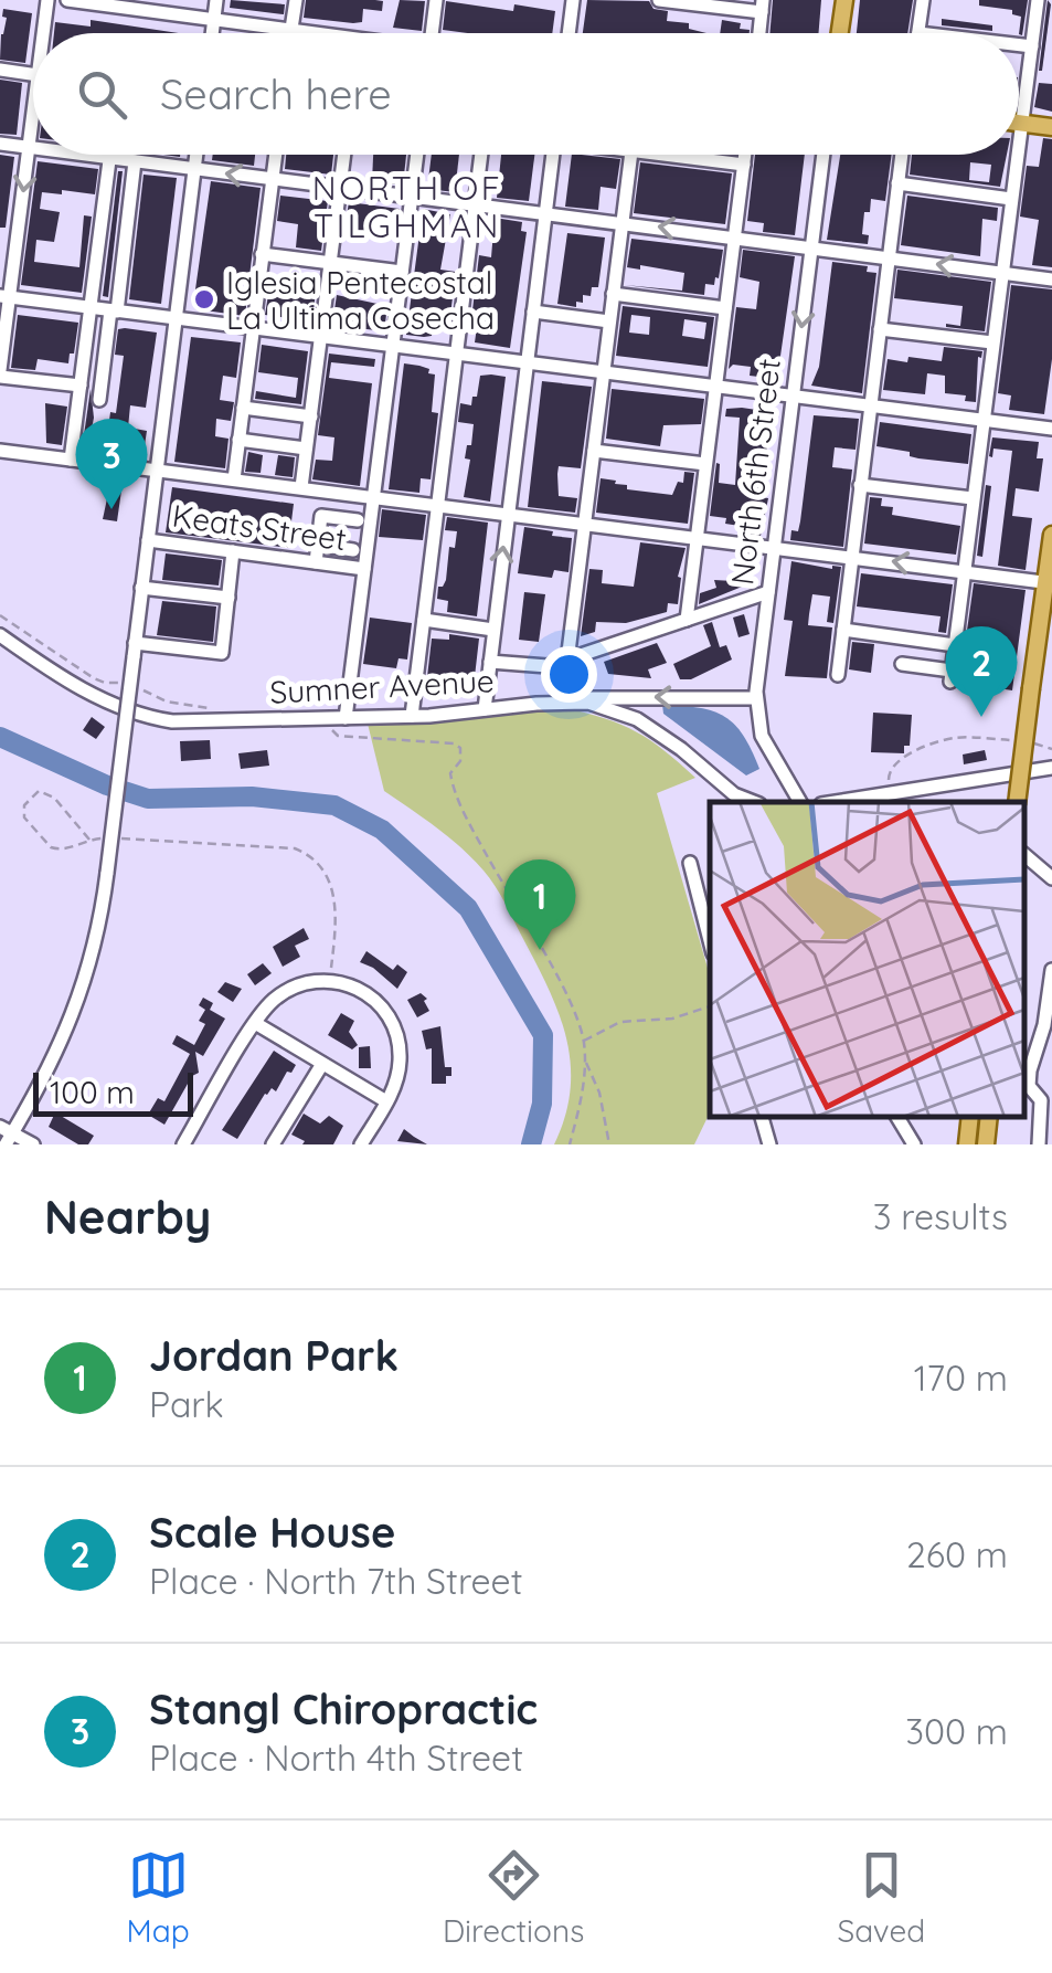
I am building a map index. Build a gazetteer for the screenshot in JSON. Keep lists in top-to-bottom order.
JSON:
{
  "streets": {
    "street": ["North 6th Street", "Keats Street", "Sumner Avenue"]
  },
  "districts": ["NORTH OF TILGHMAN"],
  "places": ["Iglesia Pentecostal La Ultima Cosecha"],
  "scale_bar": "100 m",
  "page": {
    "search": "Search here",
    "pins": ["3", "2", "1"],
    "scale": "100 m",
    "heading": ["Nearby", "3 results"],
    "list": [
      {
        "mark": "1",
        "name": "Jordan Park",
        "note": "Park",
        "value": "170 m"
      },
      {
        "mark": "2",
        "name": "Scale House",
        "note": "Place · North 7th Street",
        "value": "260 m"
      },
      {
        "mark": "3",
        "name": "Stangl Chiropractic",
        "note": "Place · North 4th Street",
        "value": "300 m"
      }
    ],
    "nav": ["Map", "Directions", "Saved"]
  }
}
